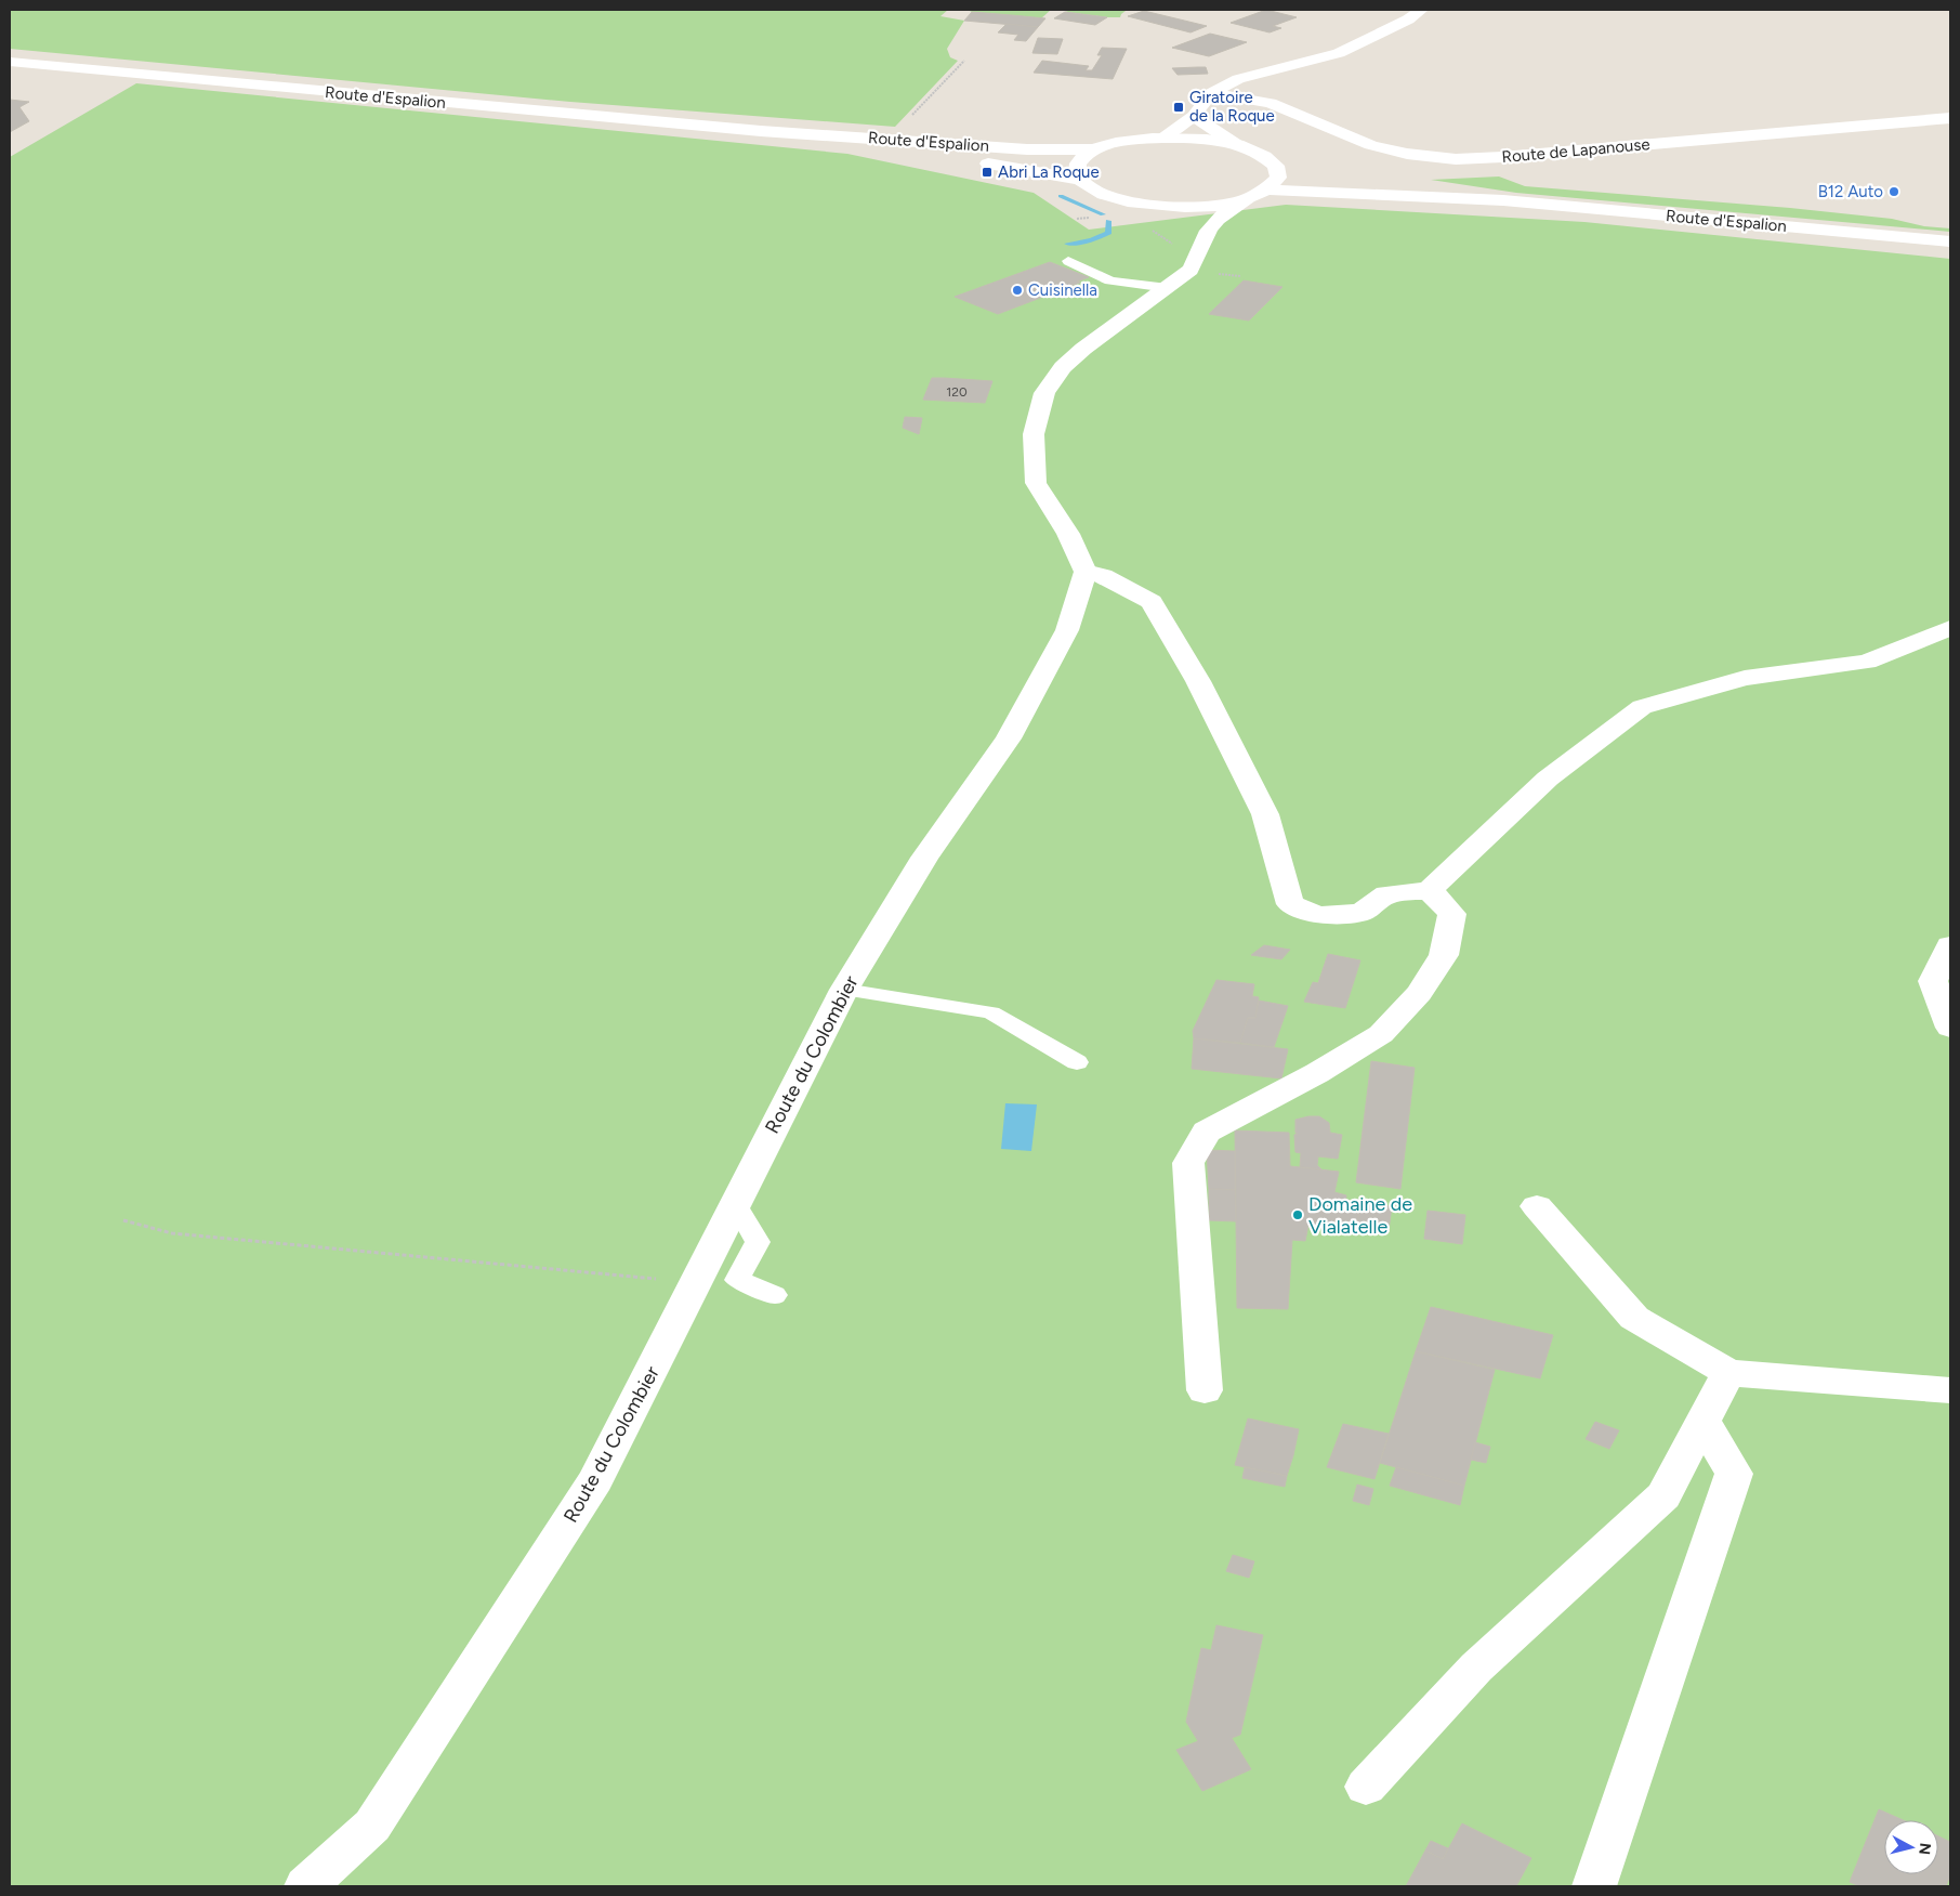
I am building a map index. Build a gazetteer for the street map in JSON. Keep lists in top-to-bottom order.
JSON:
{
  "streets": {
    "street": ["Route d'Espalion", "Route de Lapanouse", "Route du Colombier"]
  },
  "places": {
    "transit": ["Giratoire de la Roque", "Abri La Roque"],
    "other": ["B12 Auto", "Cuisinella", "Domaine de Vialatelle"]
  },
  "house_numbers": ["120"],
  "north": "right"
}
